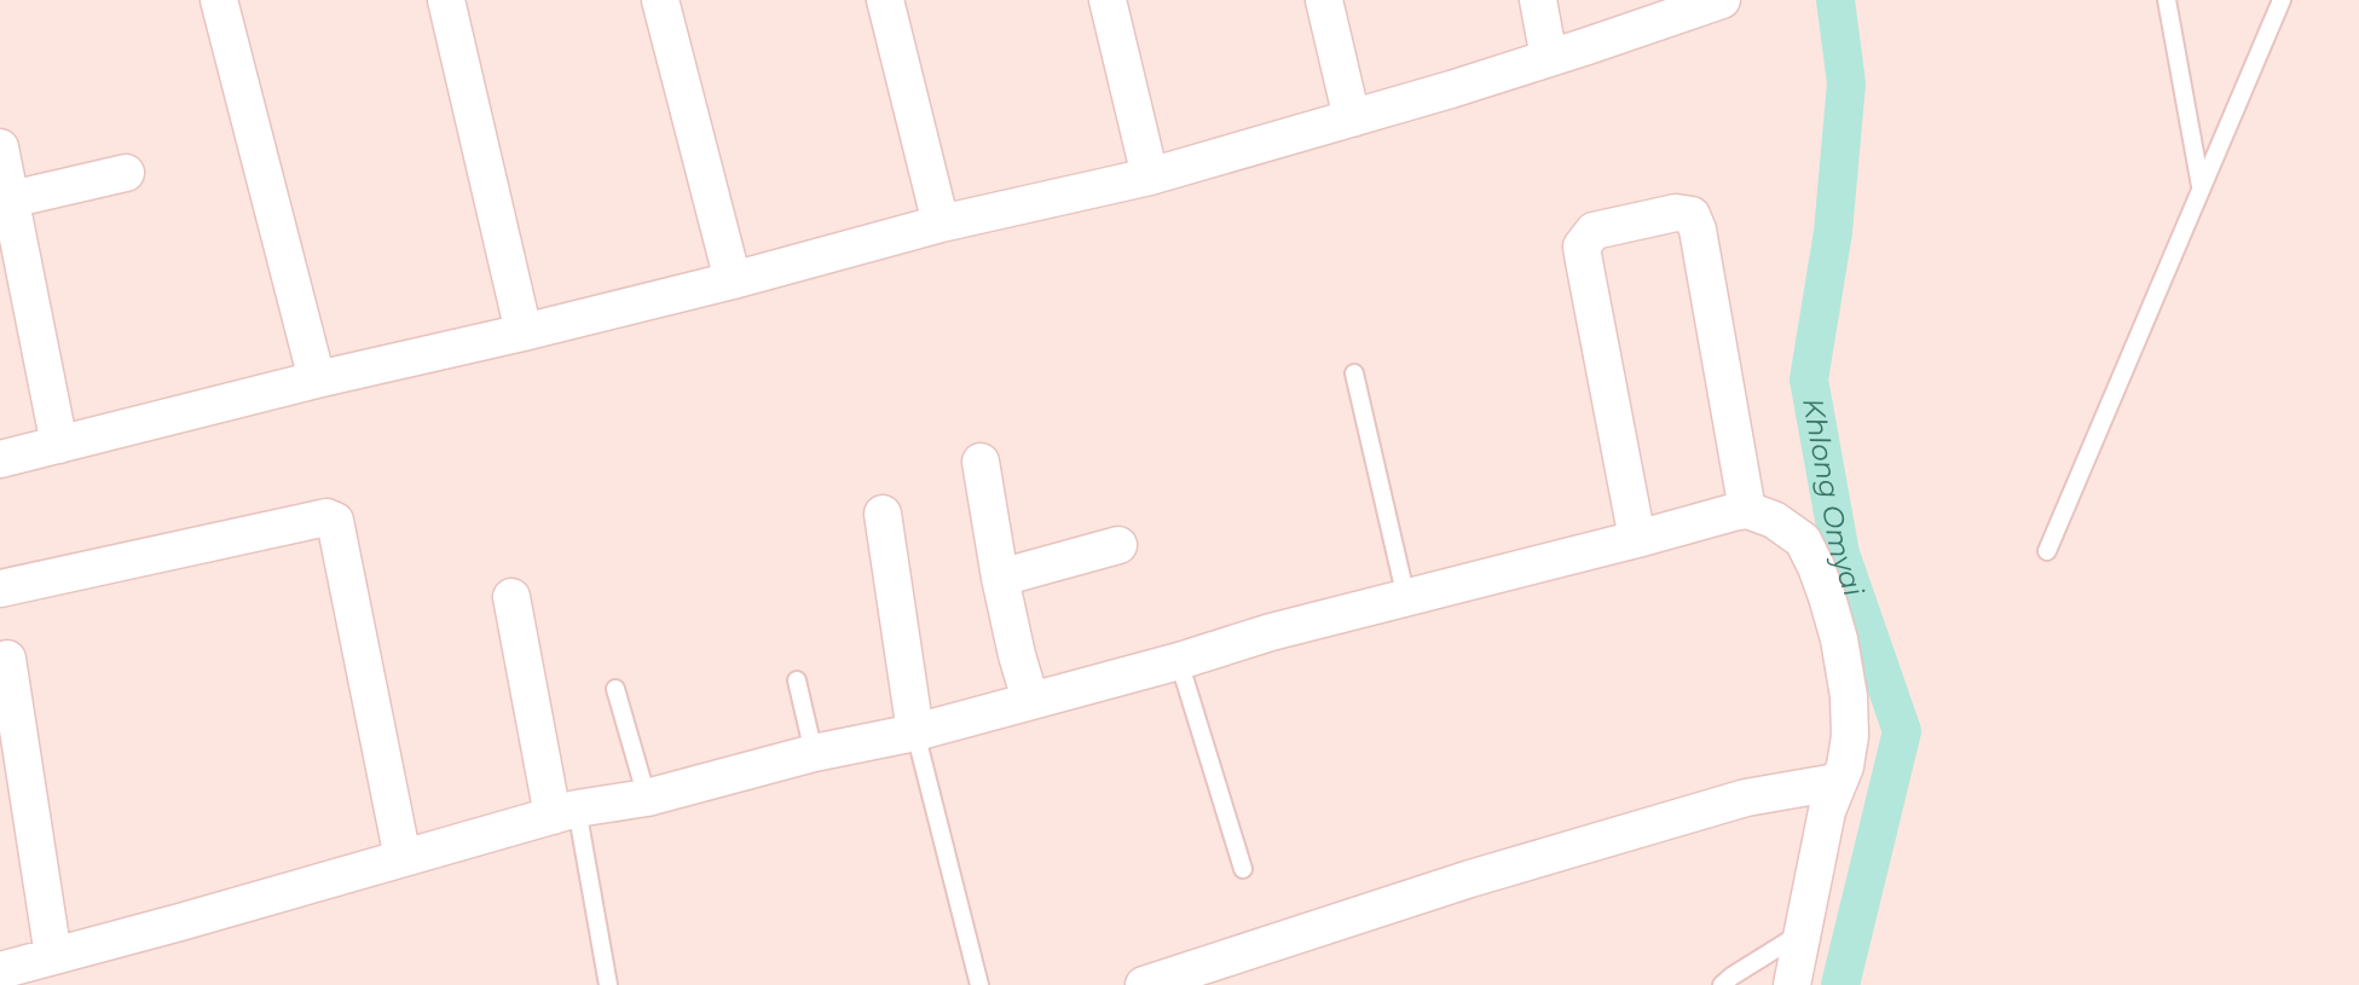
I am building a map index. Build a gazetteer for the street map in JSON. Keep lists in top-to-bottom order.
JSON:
{
  "water": ["Khlong Omyai"]
}
